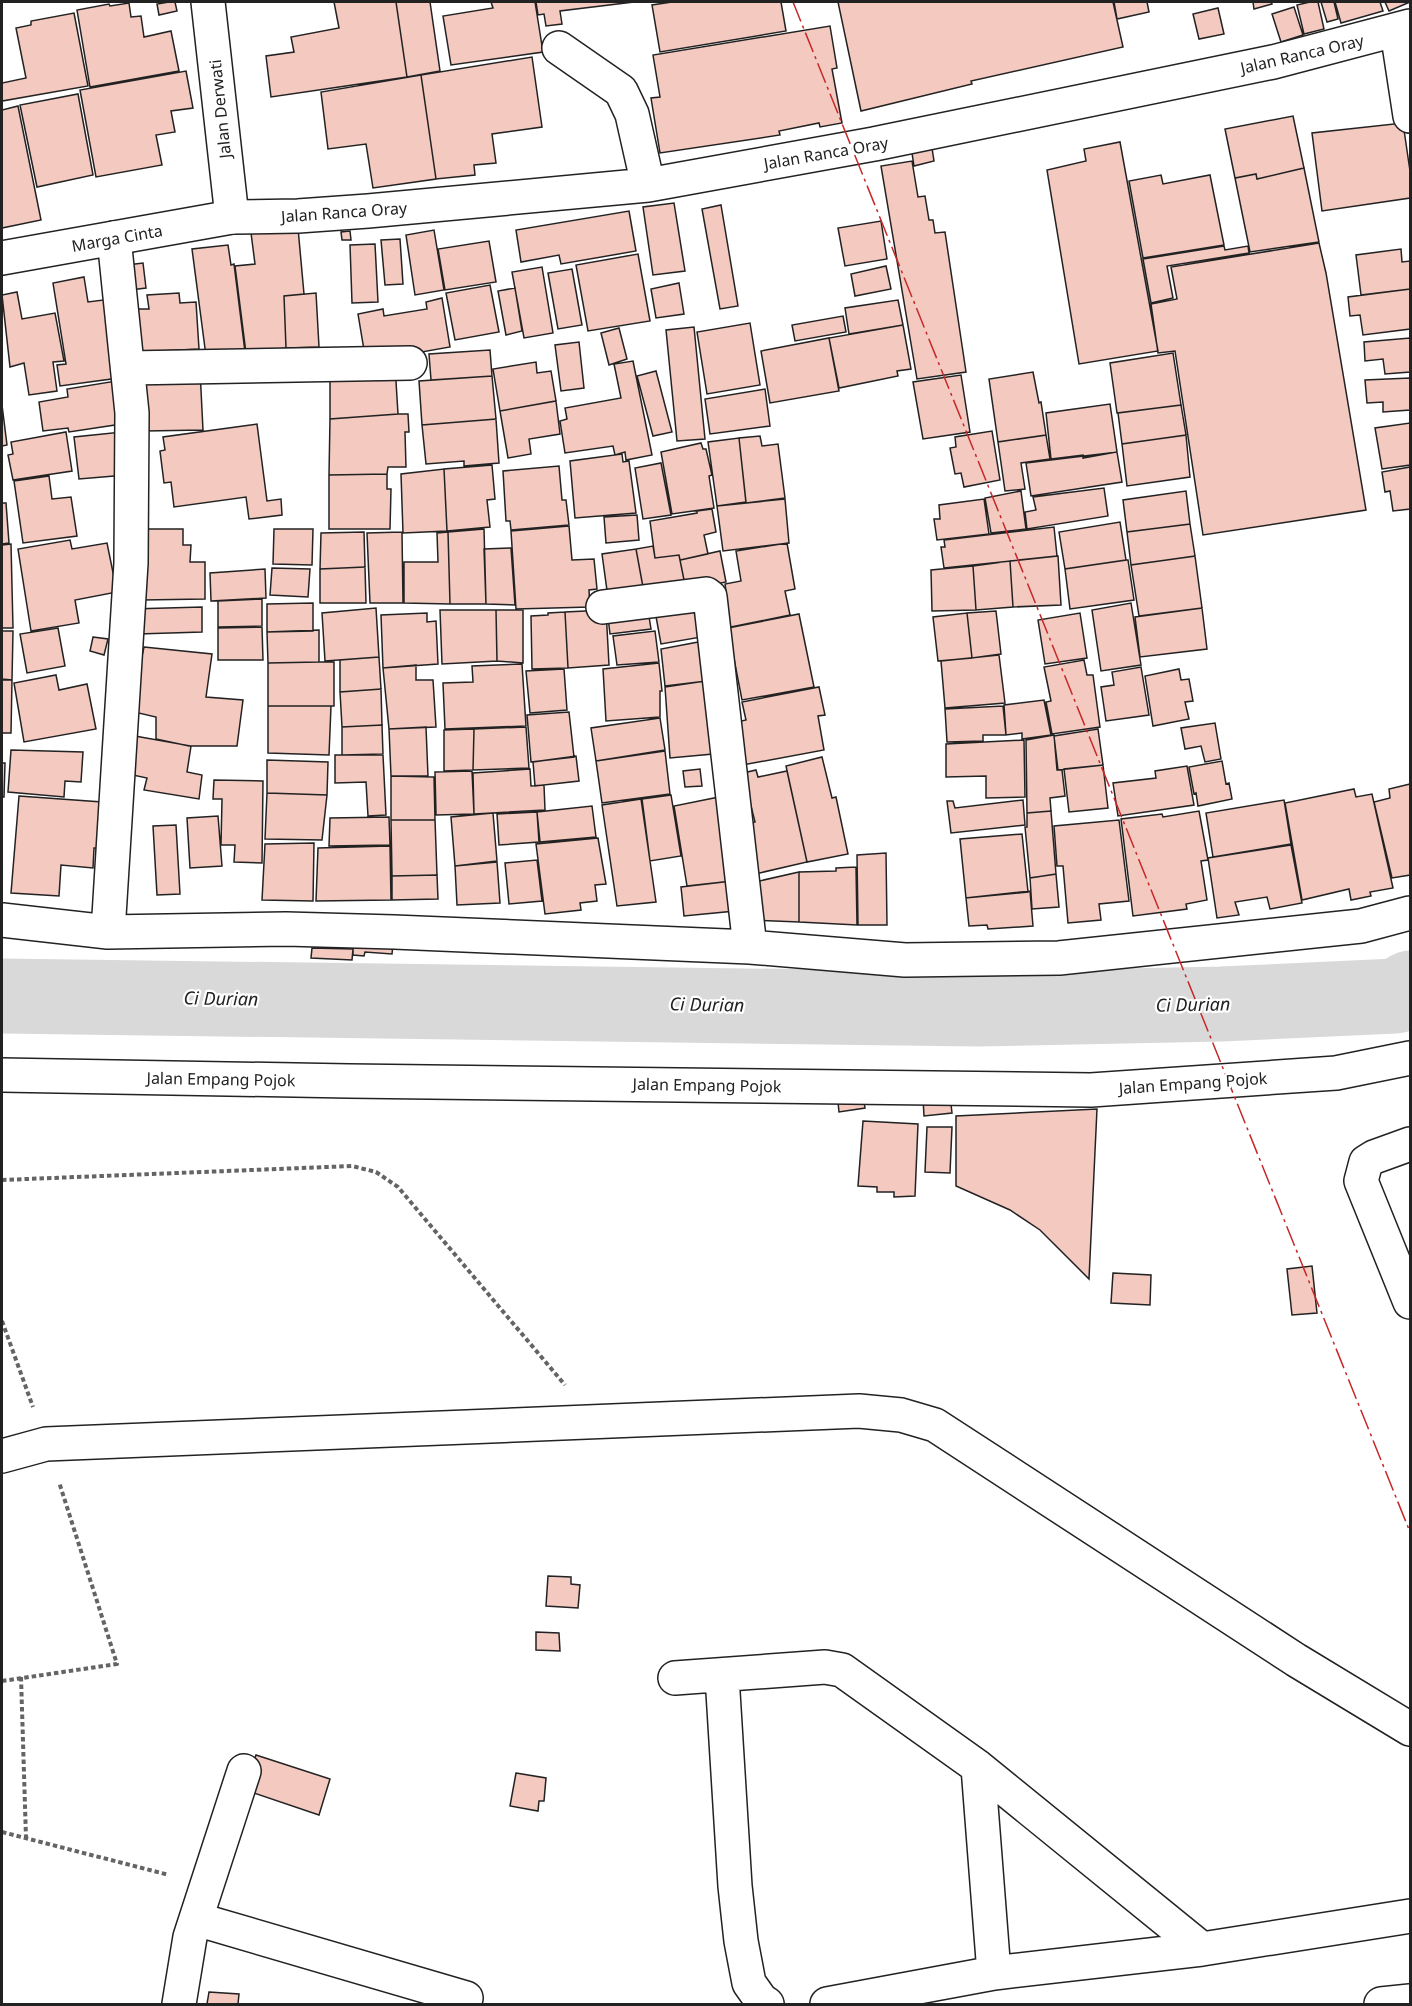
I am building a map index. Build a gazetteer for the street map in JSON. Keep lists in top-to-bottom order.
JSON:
{
  "streets": {
    "street": [
      "Jalan Ranca Oray",
      "Jalan Derwati",
      "Marga Cinta",
      "Jalan Empang Pojok"
    ]
  },
  "crossings": [
    ["Jalan Ranca Oray", "Jalan Derwati"],
    ["Jalan Ranca Oray", "Marga Cinta"],
    ["Jalan Derwati", "Marga Cinta"]
  ],
  "water": ["Ci Durian"]
}
